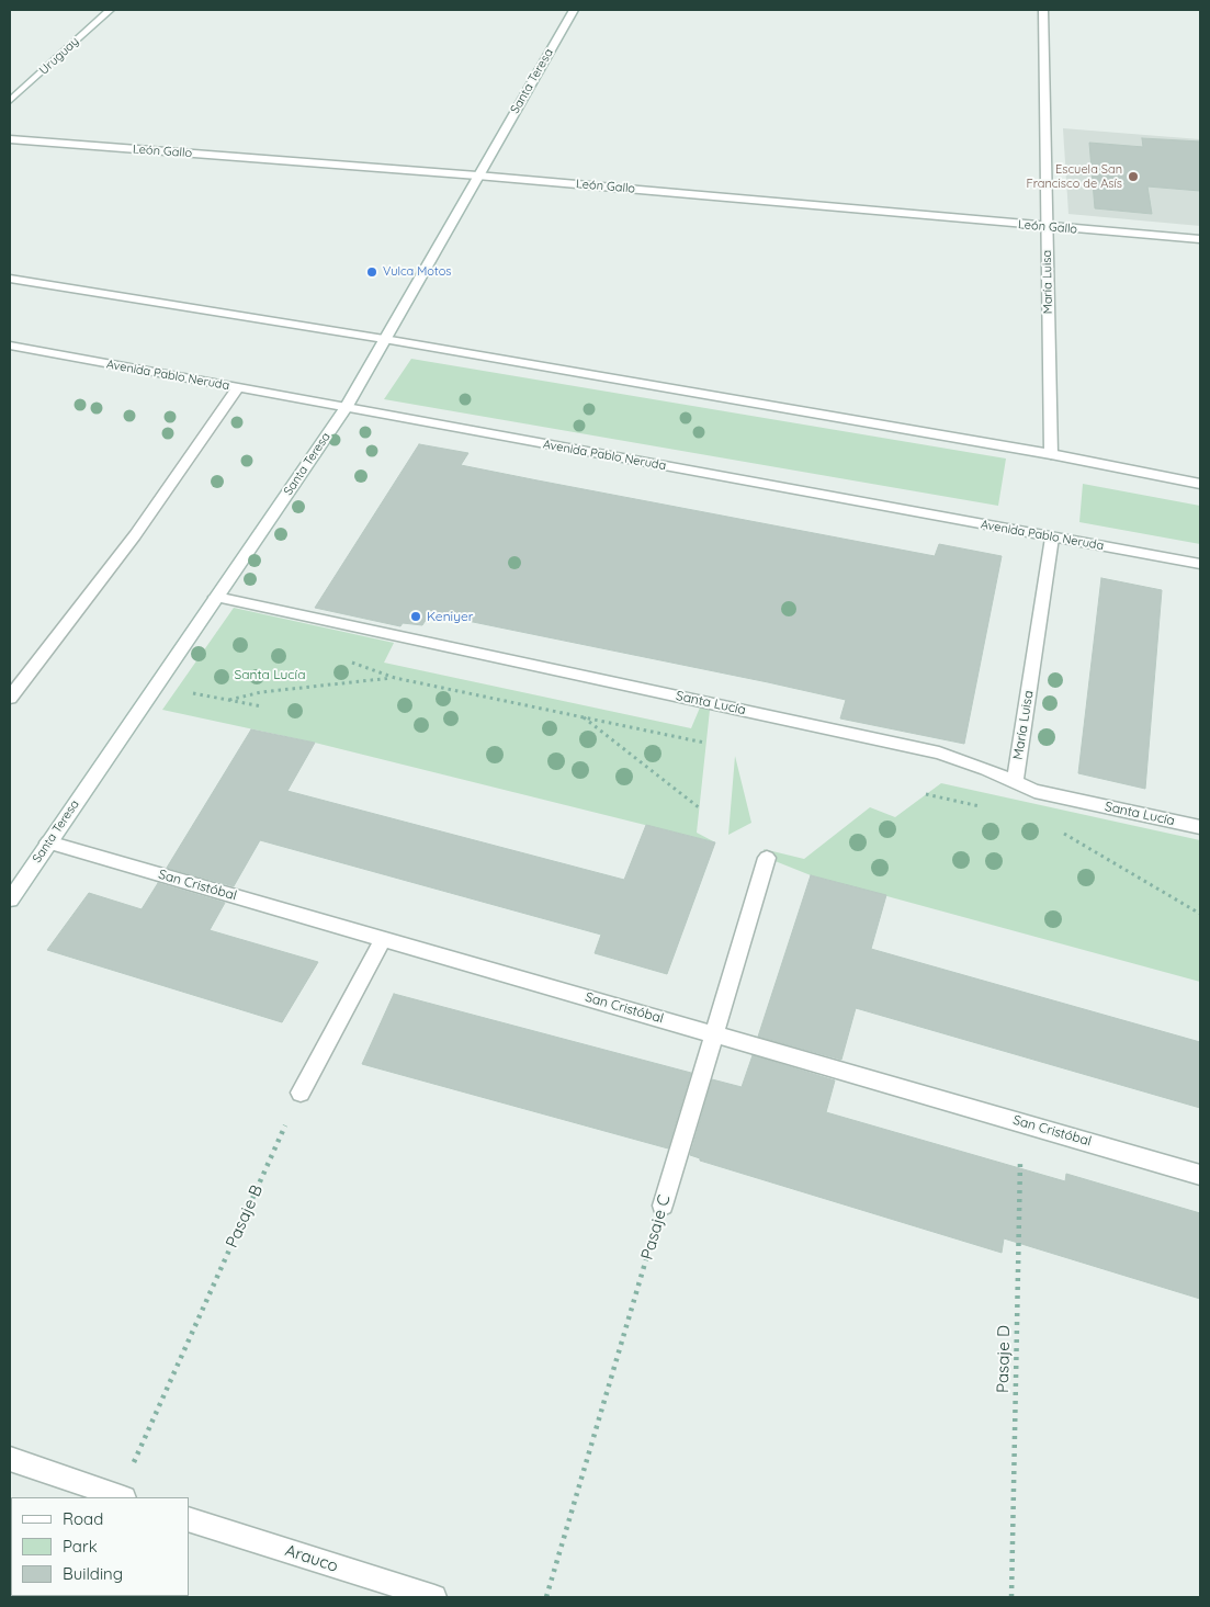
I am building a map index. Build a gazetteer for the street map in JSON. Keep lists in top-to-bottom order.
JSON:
{
  "streets": {
    "street": [
      "Uruguay",
      "Santa Teresa",
      "León Gallo",
      "María Luisa",
      "Avenida Pablo Neruda",
      "Santa Lucía",
      "San Cristóbal",
      "Pasaje C",
      "Arauco"
    ],
    "path": ["Pasaje B", "Pasaje D"]
  },
  "crossings": [
    ["Santa Teresa", "León Gallo"],
    ["Santa Teresa", "Avenida Pablo Neruda"],
    ["Santa Teresa", "Santa Lucía"],
    ["Santa Teresa", "San Cristóbal"],
    ["León Gallo", "María Luisa"],
    ["María Luisa", "Avenida Pablo Neruda"],
    ["María Luisa", "Santa Lucía"],
    ["San Cristóbal", "Pasaje C"],
    ["San Cristóbal", "Pasaje D"]
  ],
  "parks": ["Santa Lucía"],
  "places": ["Escuela San Francisco de Asís", "Vulca Motos", "Keniyer"],
  "legend": ["Road", "Park", "Building"]
}
